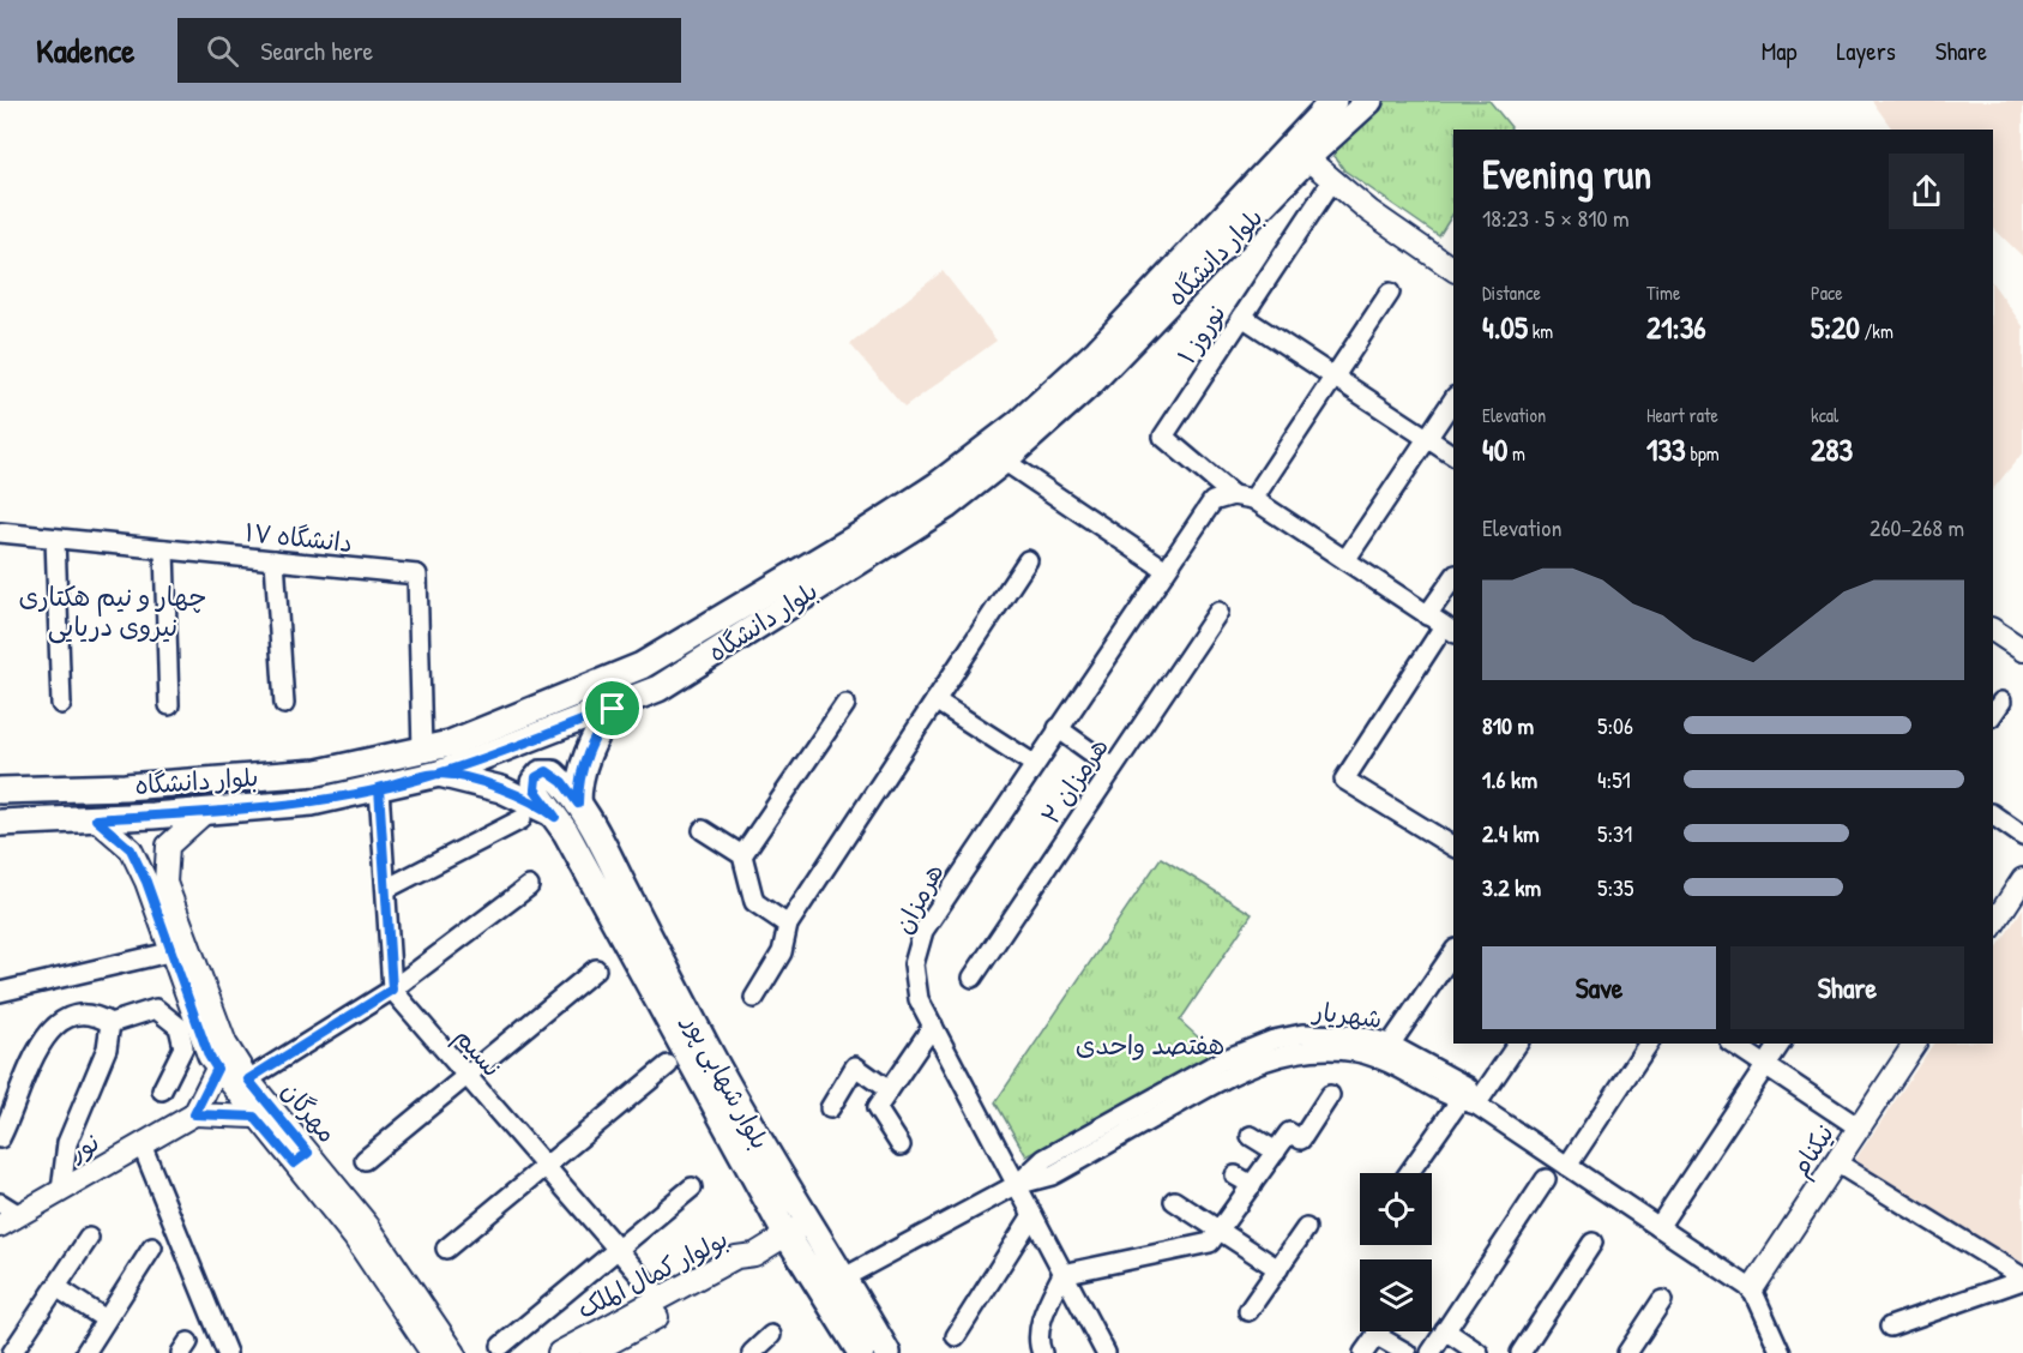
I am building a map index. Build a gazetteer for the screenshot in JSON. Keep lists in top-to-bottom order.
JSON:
{
  "streets": {
    "main road": ["بلوار دانشگاه", "بلوار شهابی پور"],
    "street": [
      "نوروز ۱",
      "دانشگاه ۱۷",
      "هرمزان ۲",
      "هرمزان",
      "شهریار",
      "نسیم",
      "مهرگان",
      "نور",
      "نیکنام",
      "بولوار کمال الملک"
    ]
  },
  "crossings": [
    ["بلوار دانشگاه", "دانشگاه ۱۷"],
    ["بلوار دانشگاه", "مهرگان"],
    ["نوروز ۱", "هرمزان"],
    ["هرمزان", "شهریار"],
    ["شهریار", "بلوار شهابی پور"],
    ["شهریار", "نیکنام"],
    ["نسیم", "بولوار کمال الملک"]
  ],
  "districts": ["چهار و نیم هکتاری نیروی دریایی", "هفتصد واحدی"],
  "page": {
    "header": "Kadence",
    "search": "Search here",
    "nav": ["Map", "Layers", "Share"],
    "heading": ["Evening run", "18:23 · 5 × 810 m"],
    "stats": [
      ["Distance", "4.05 km"],
      ["Time", "21:36"],
      ["Pace", "5:20 /km"],
      ["Elevation", "40 m"],
      ["Heart rate", "133 bpm"],
      ["kcal", "283"]
    ],
    "chart": ["Elevation", "260–268 m"],
    "list": [
      {
        "name": "810 m",
        "note": "5:06"
      },
      {
        "name": "1.6 km",
        "note": "4:51"
      },
      {
        "name": "2.4 km",
        "note": "5:31"
      },
      {
        "name": "3.2 km",
        "note": "5:35"
      }
    ],
    "buttons": ["Save", "Share"]
  }
}
